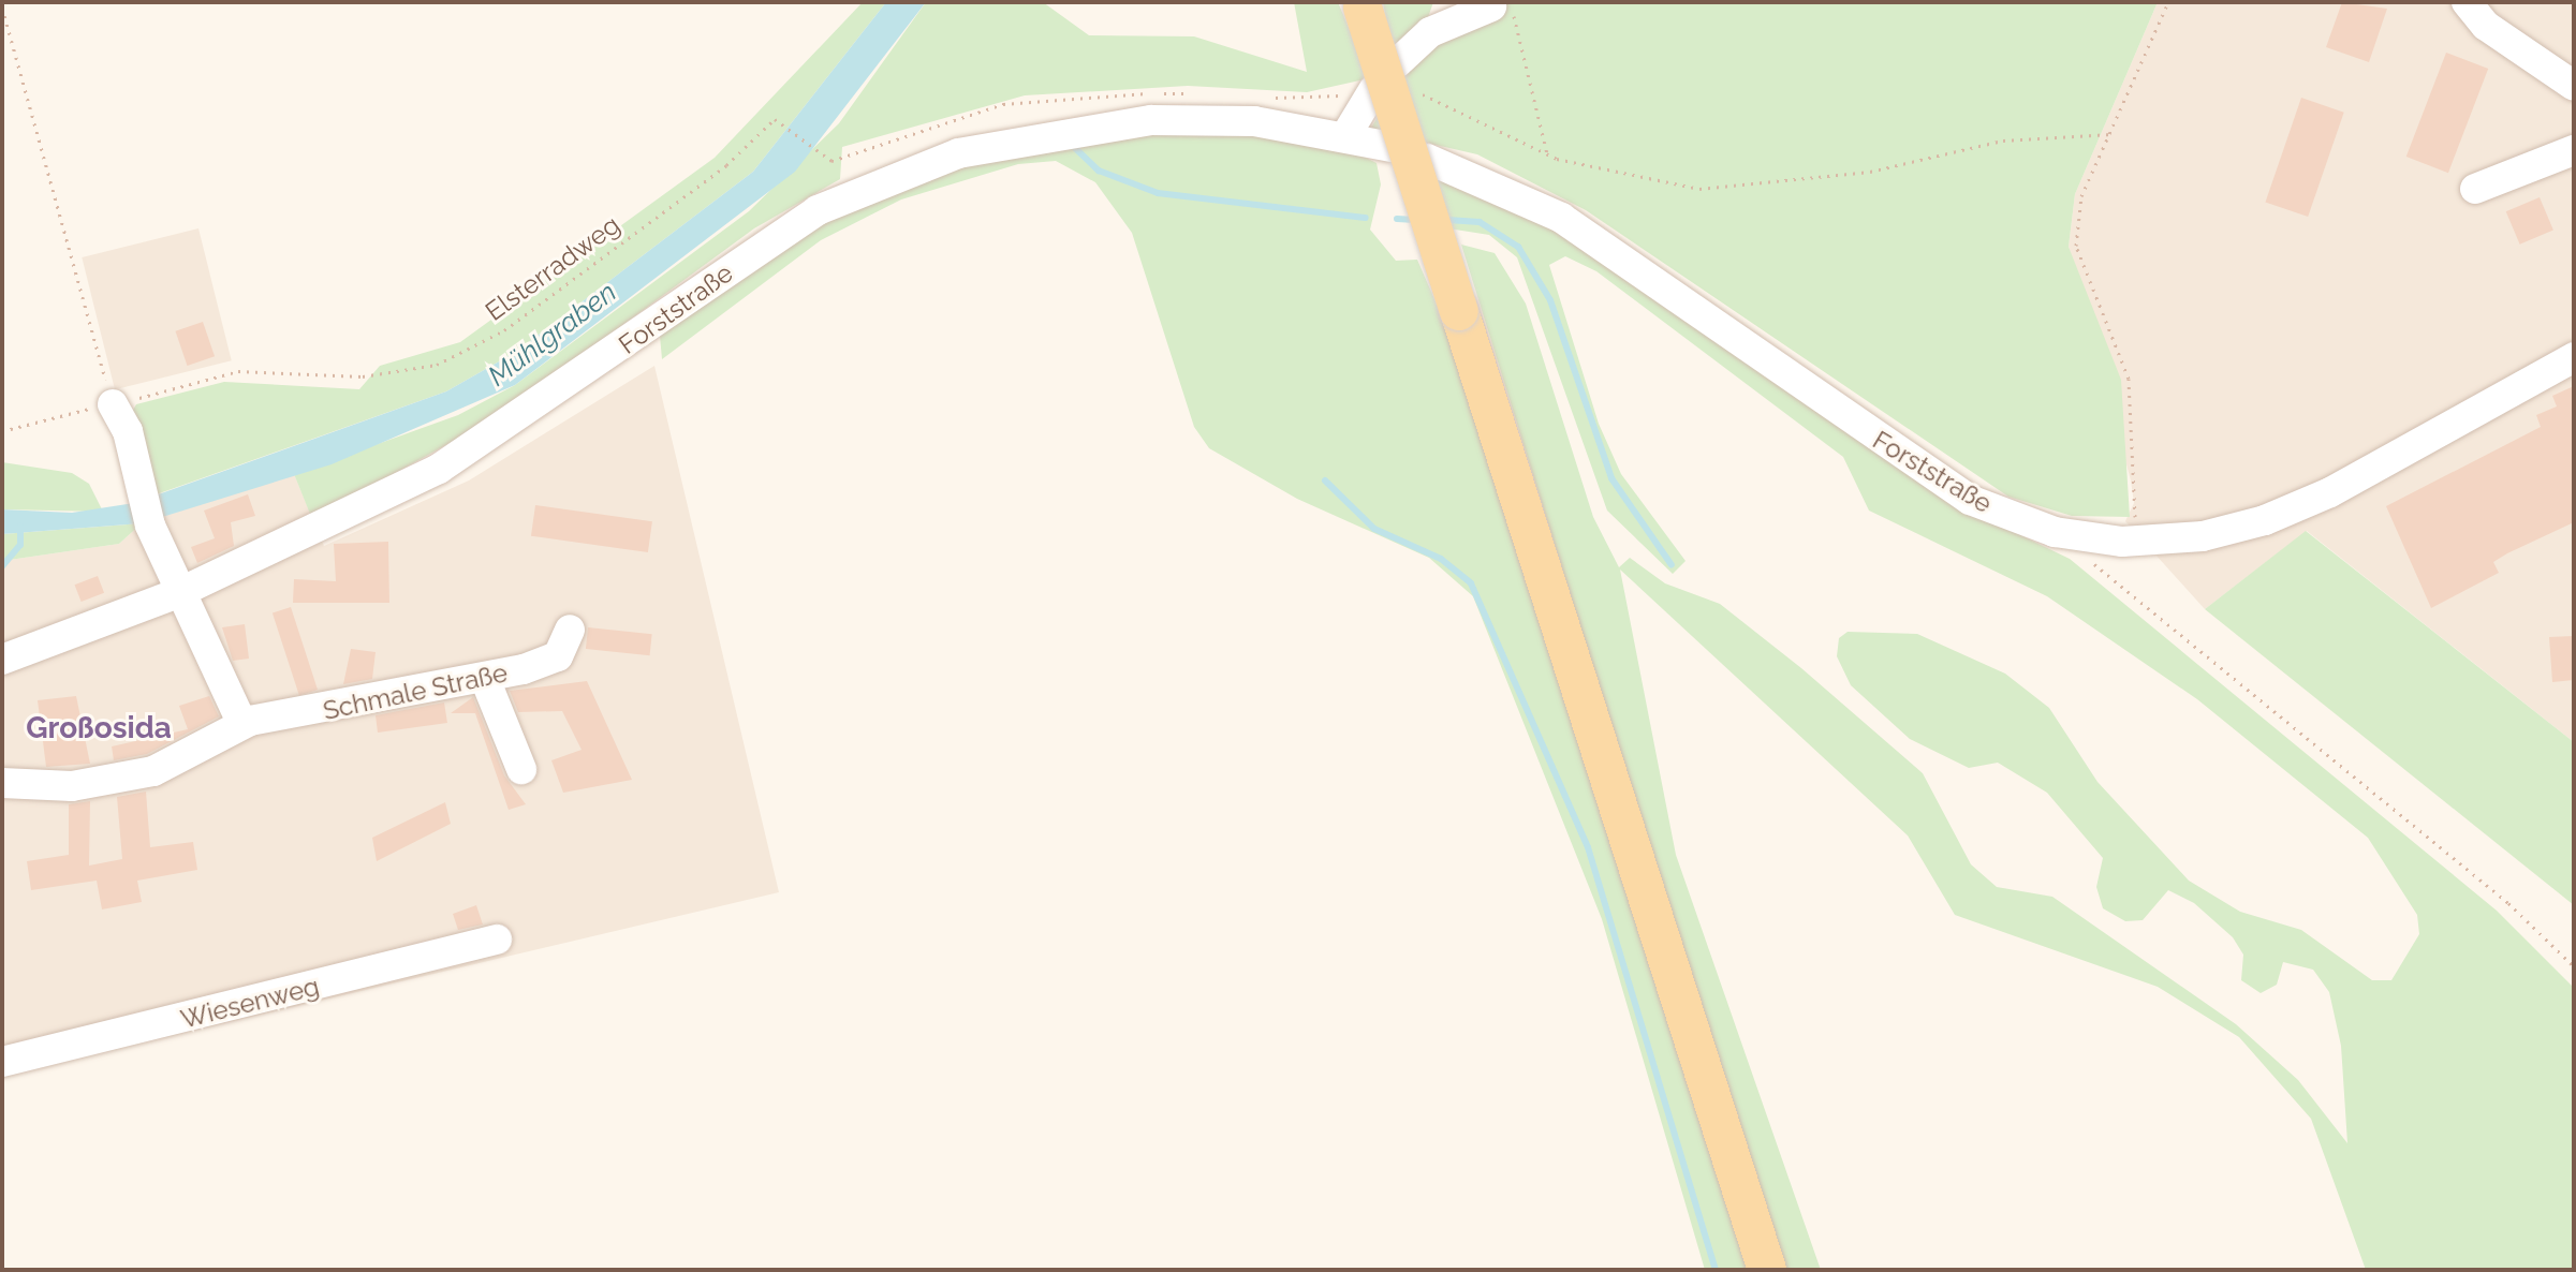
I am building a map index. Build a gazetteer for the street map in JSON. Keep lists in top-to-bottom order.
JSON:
{
  "streets": {
    "street": ["Forststraße", "Schmale Straße", "Wiesenweg"],
    "path": ["Elsterradweg"]
  },
  "districts": ["Großosida"],
  "water": ["Mühlgraben"]
}
